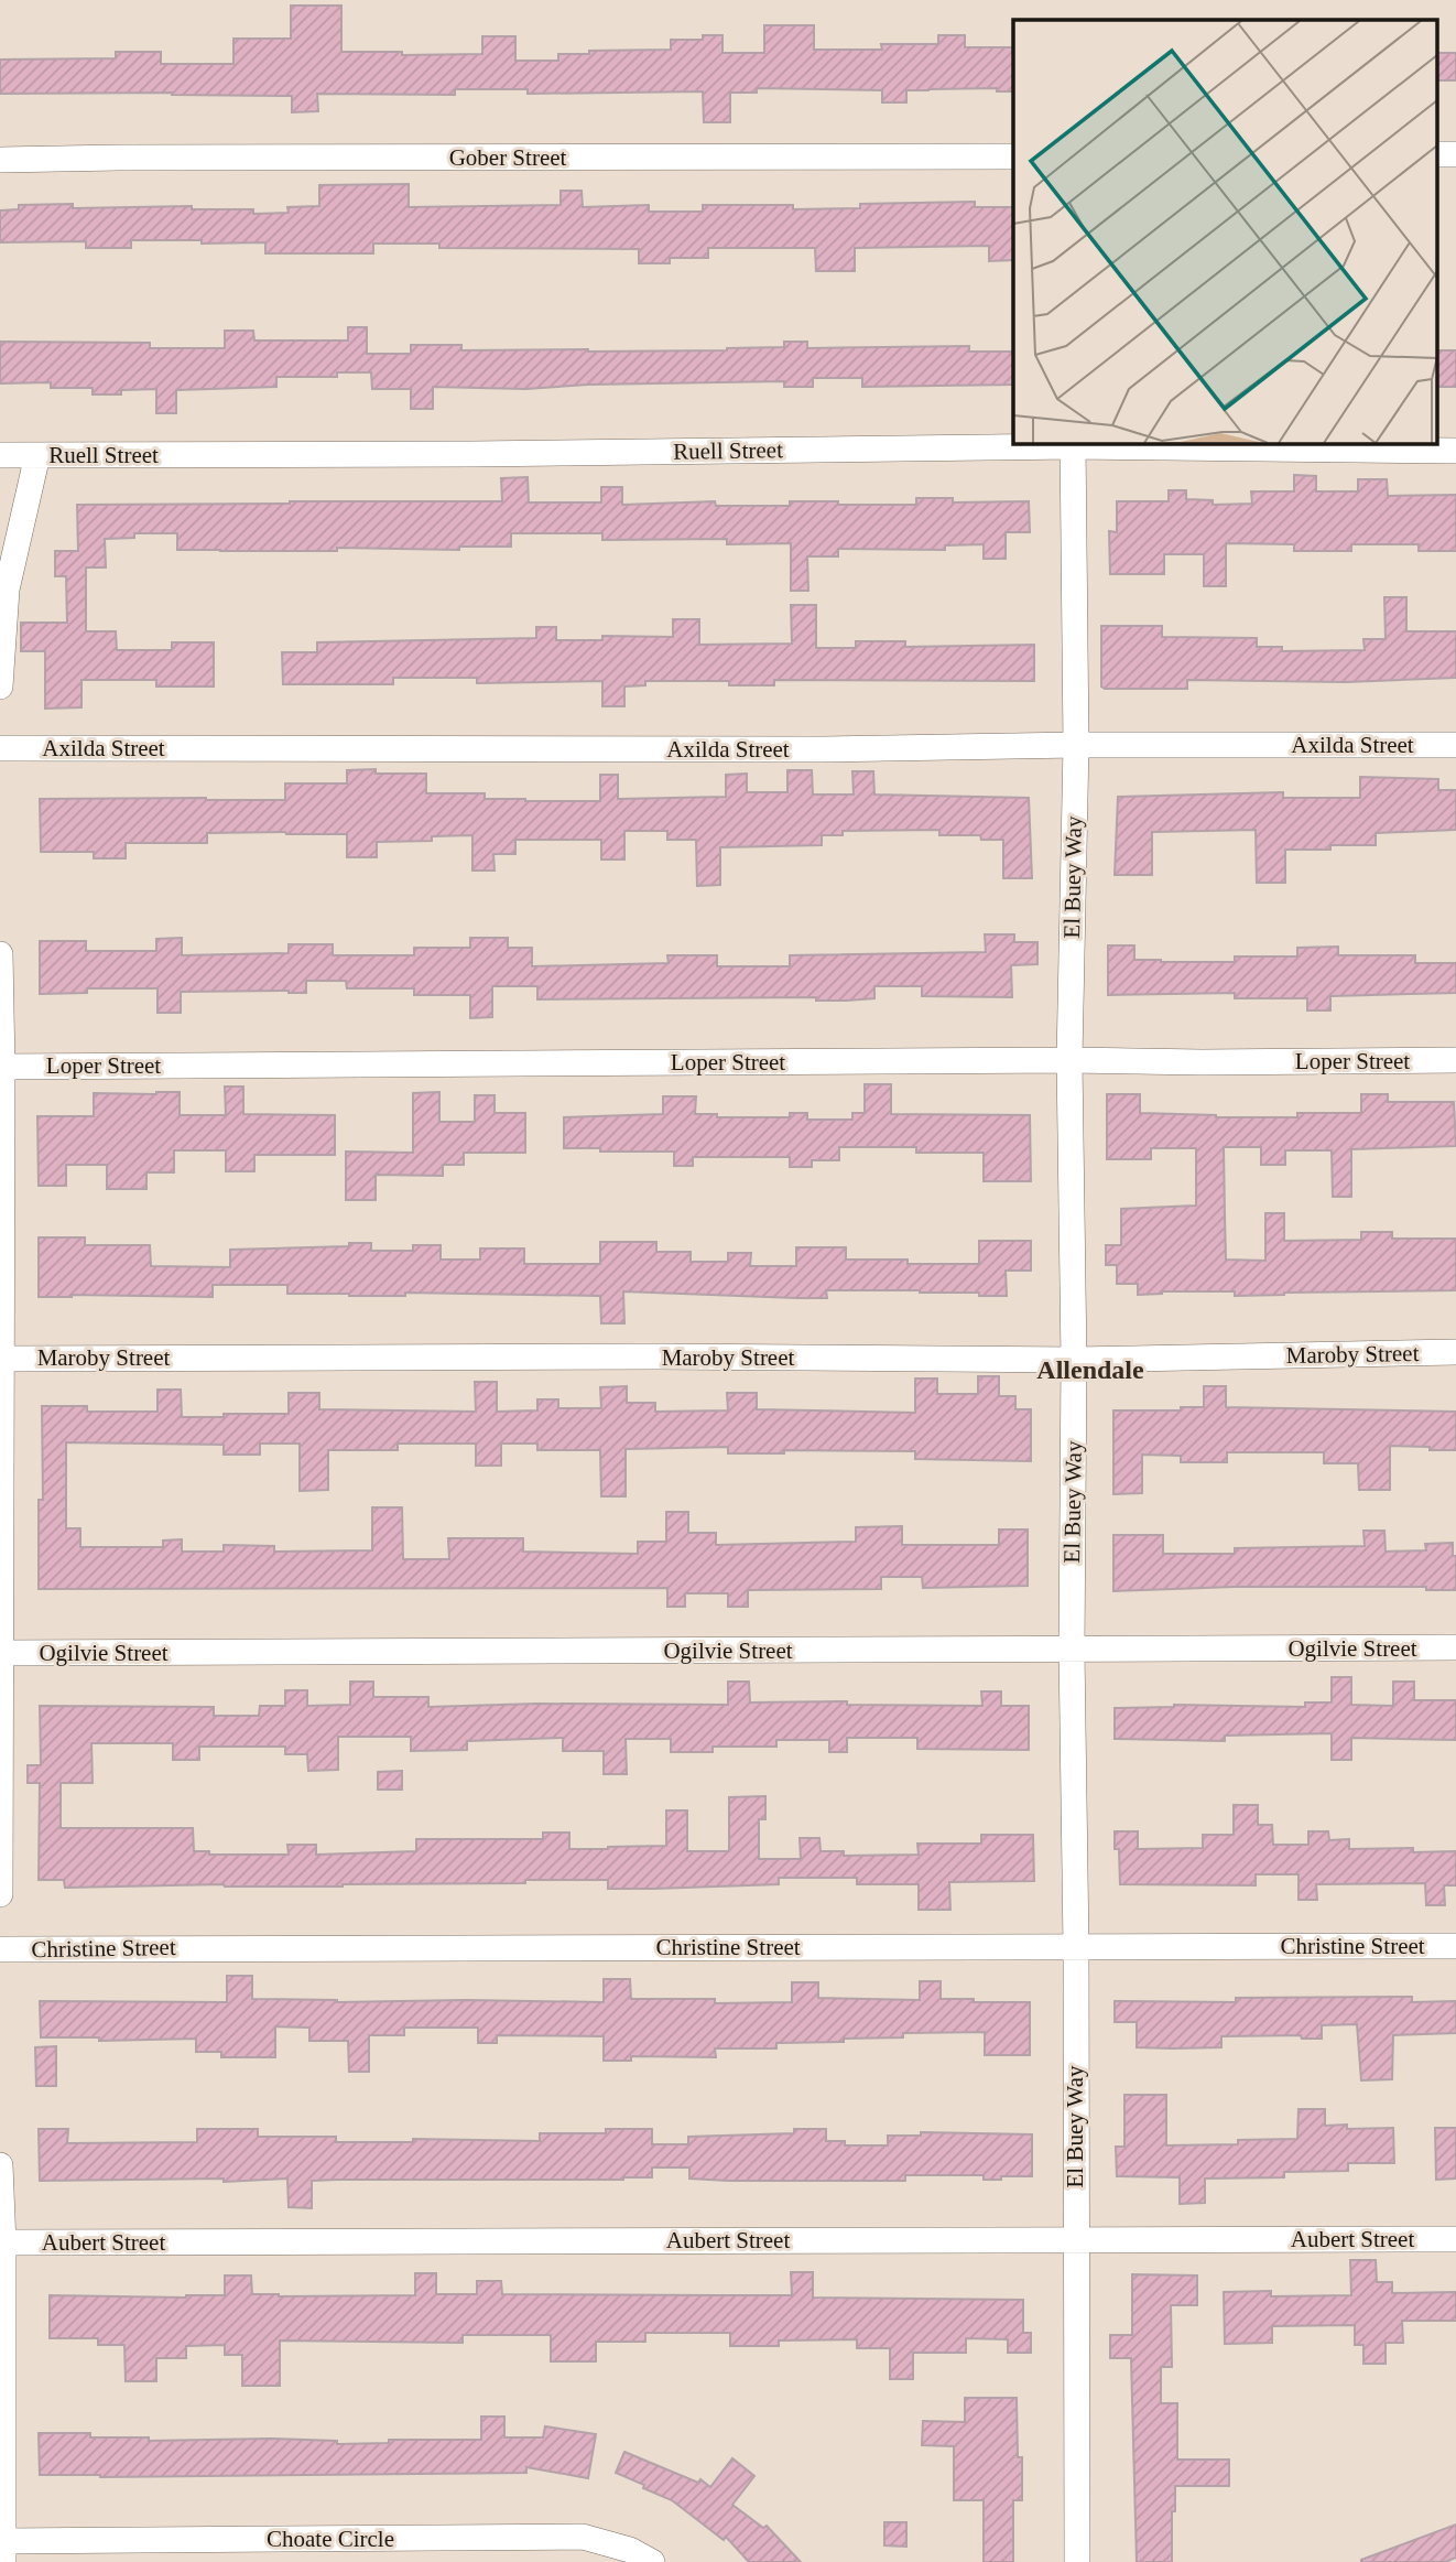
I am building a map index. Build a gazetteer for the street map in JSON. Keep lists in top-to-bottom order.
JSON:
{
  "streets": {
    "street": [
      "Gober Street",
      "Ruell Street",
      "Axilda Street",
      "El Buey Way",
      "Loper Street",
      "Maroby Street",
      "Ogilvie Street",
      "Christine Street",
      "Aubert Street",
      "Choate Circle"
    ]
  },
  "crossings": [
    ["Ruell Street", "El Buey Way"],
    ["Axilda Street", "El Buey Way"],
    ["El Buey Way", "Loper Street"],
    ["El Buey Way", "Maroby Street"],
    ["El Buey Way", "Ogilvie Street"],
    ["El Buey Way", "Christine Street"],
    ["El Buey Way", "Aubert Street"]
  ],
  "districts": ["Allendale"]
}
